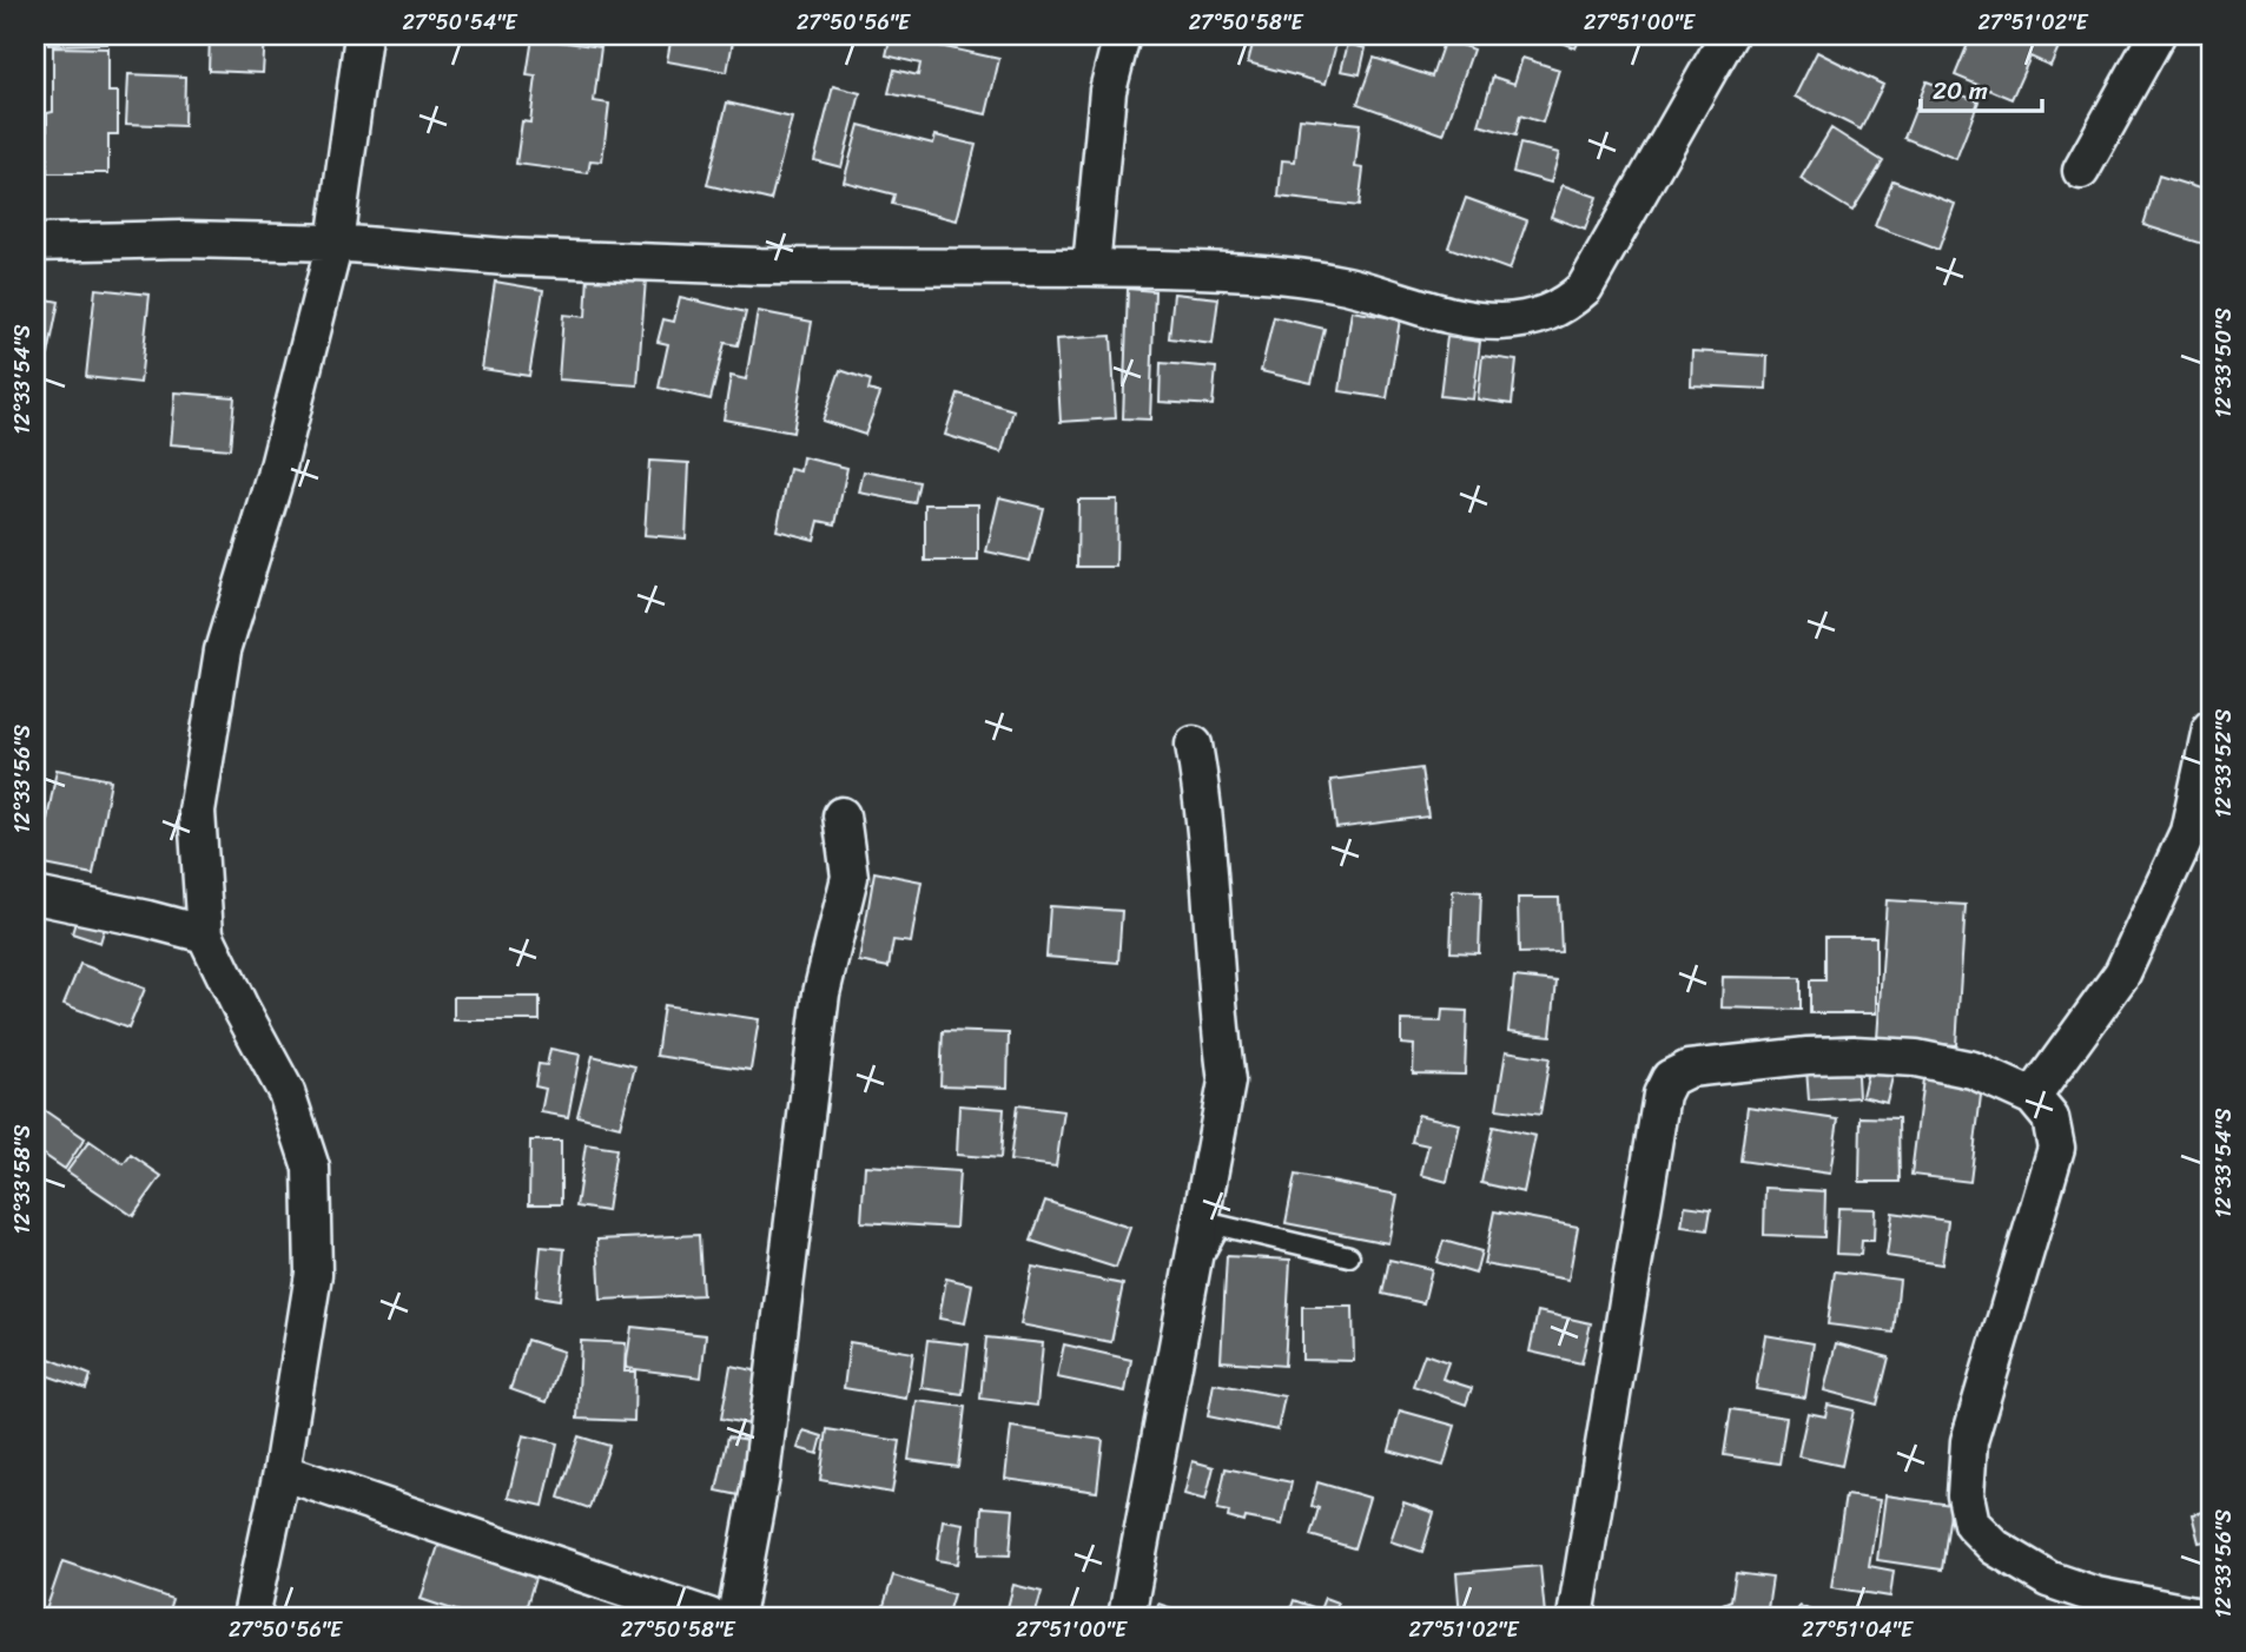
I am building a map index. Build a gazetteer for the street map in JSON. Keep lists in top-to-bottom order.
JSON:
{
  "scale_bar": "20 m",
  "coordinates": [
    "27°50'54\"E",
    "27°50'56\"E",
    "27°50'58\"E",
    "27°51'00\"E",
    "27°51'02\"E",
    "12°33'50\"S",
    "12°33'54\"S",
    "12°33'52\"S",
    "12°33'56\"S",
    "12°33'58\"S",
    "27°51'04\"E"
  ]
}
